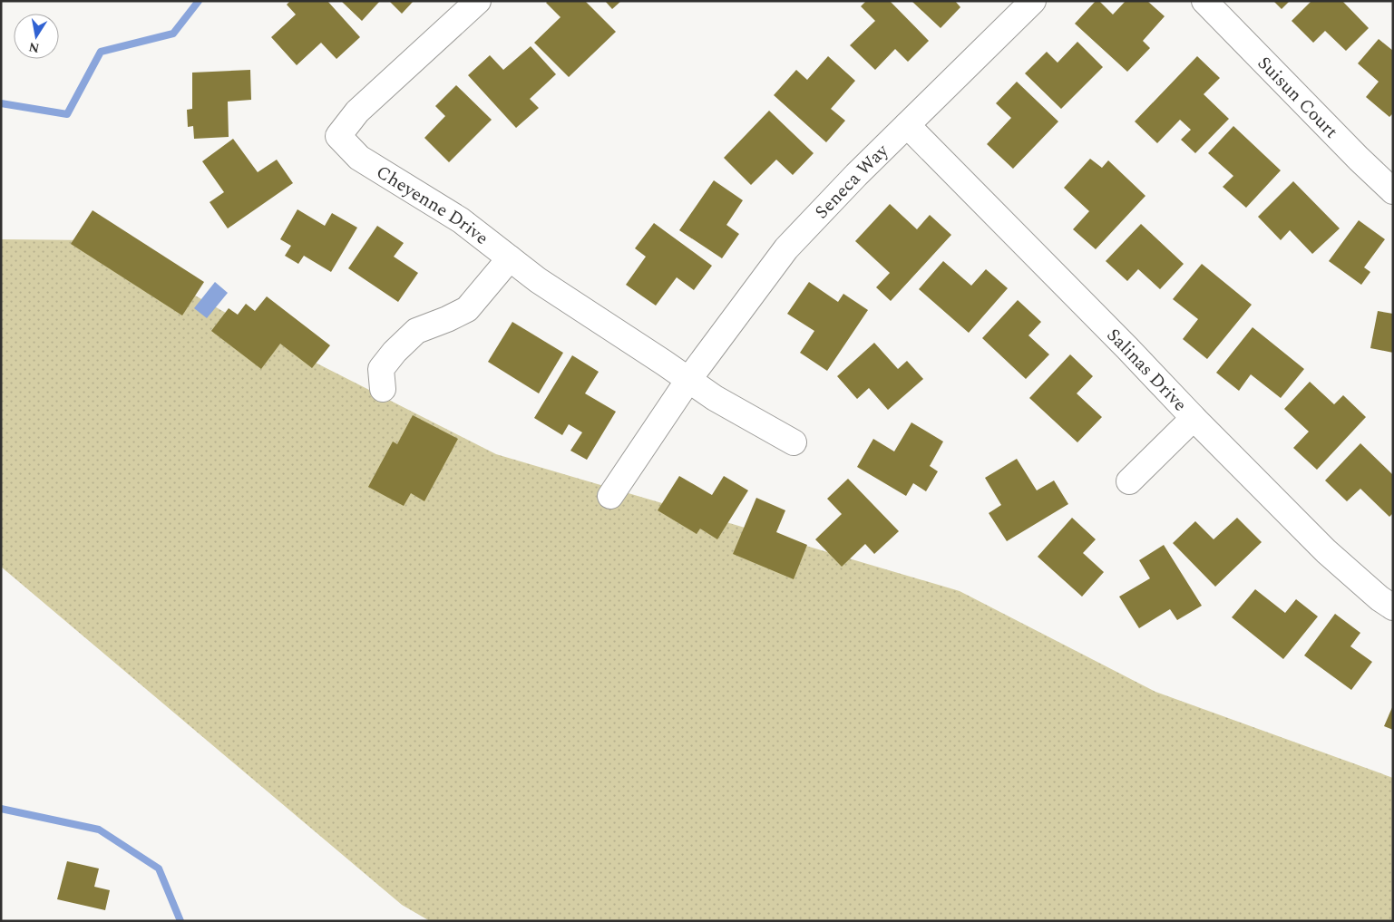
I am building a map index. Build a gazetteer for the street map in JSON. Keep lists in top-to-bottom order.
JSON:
{
  "streets": {
    "street": [
      "Suisun Court",
      "Seneca Way",
      "Cheyenne Drive",
      "Salinas Drive"
    ]
  },
  "crossings": [
    ["Seneca Way", "Cheyenne Drive"],
    ["Seneca Way", "Salinas Drive"]
  ],
  "north": "bottom"
}
